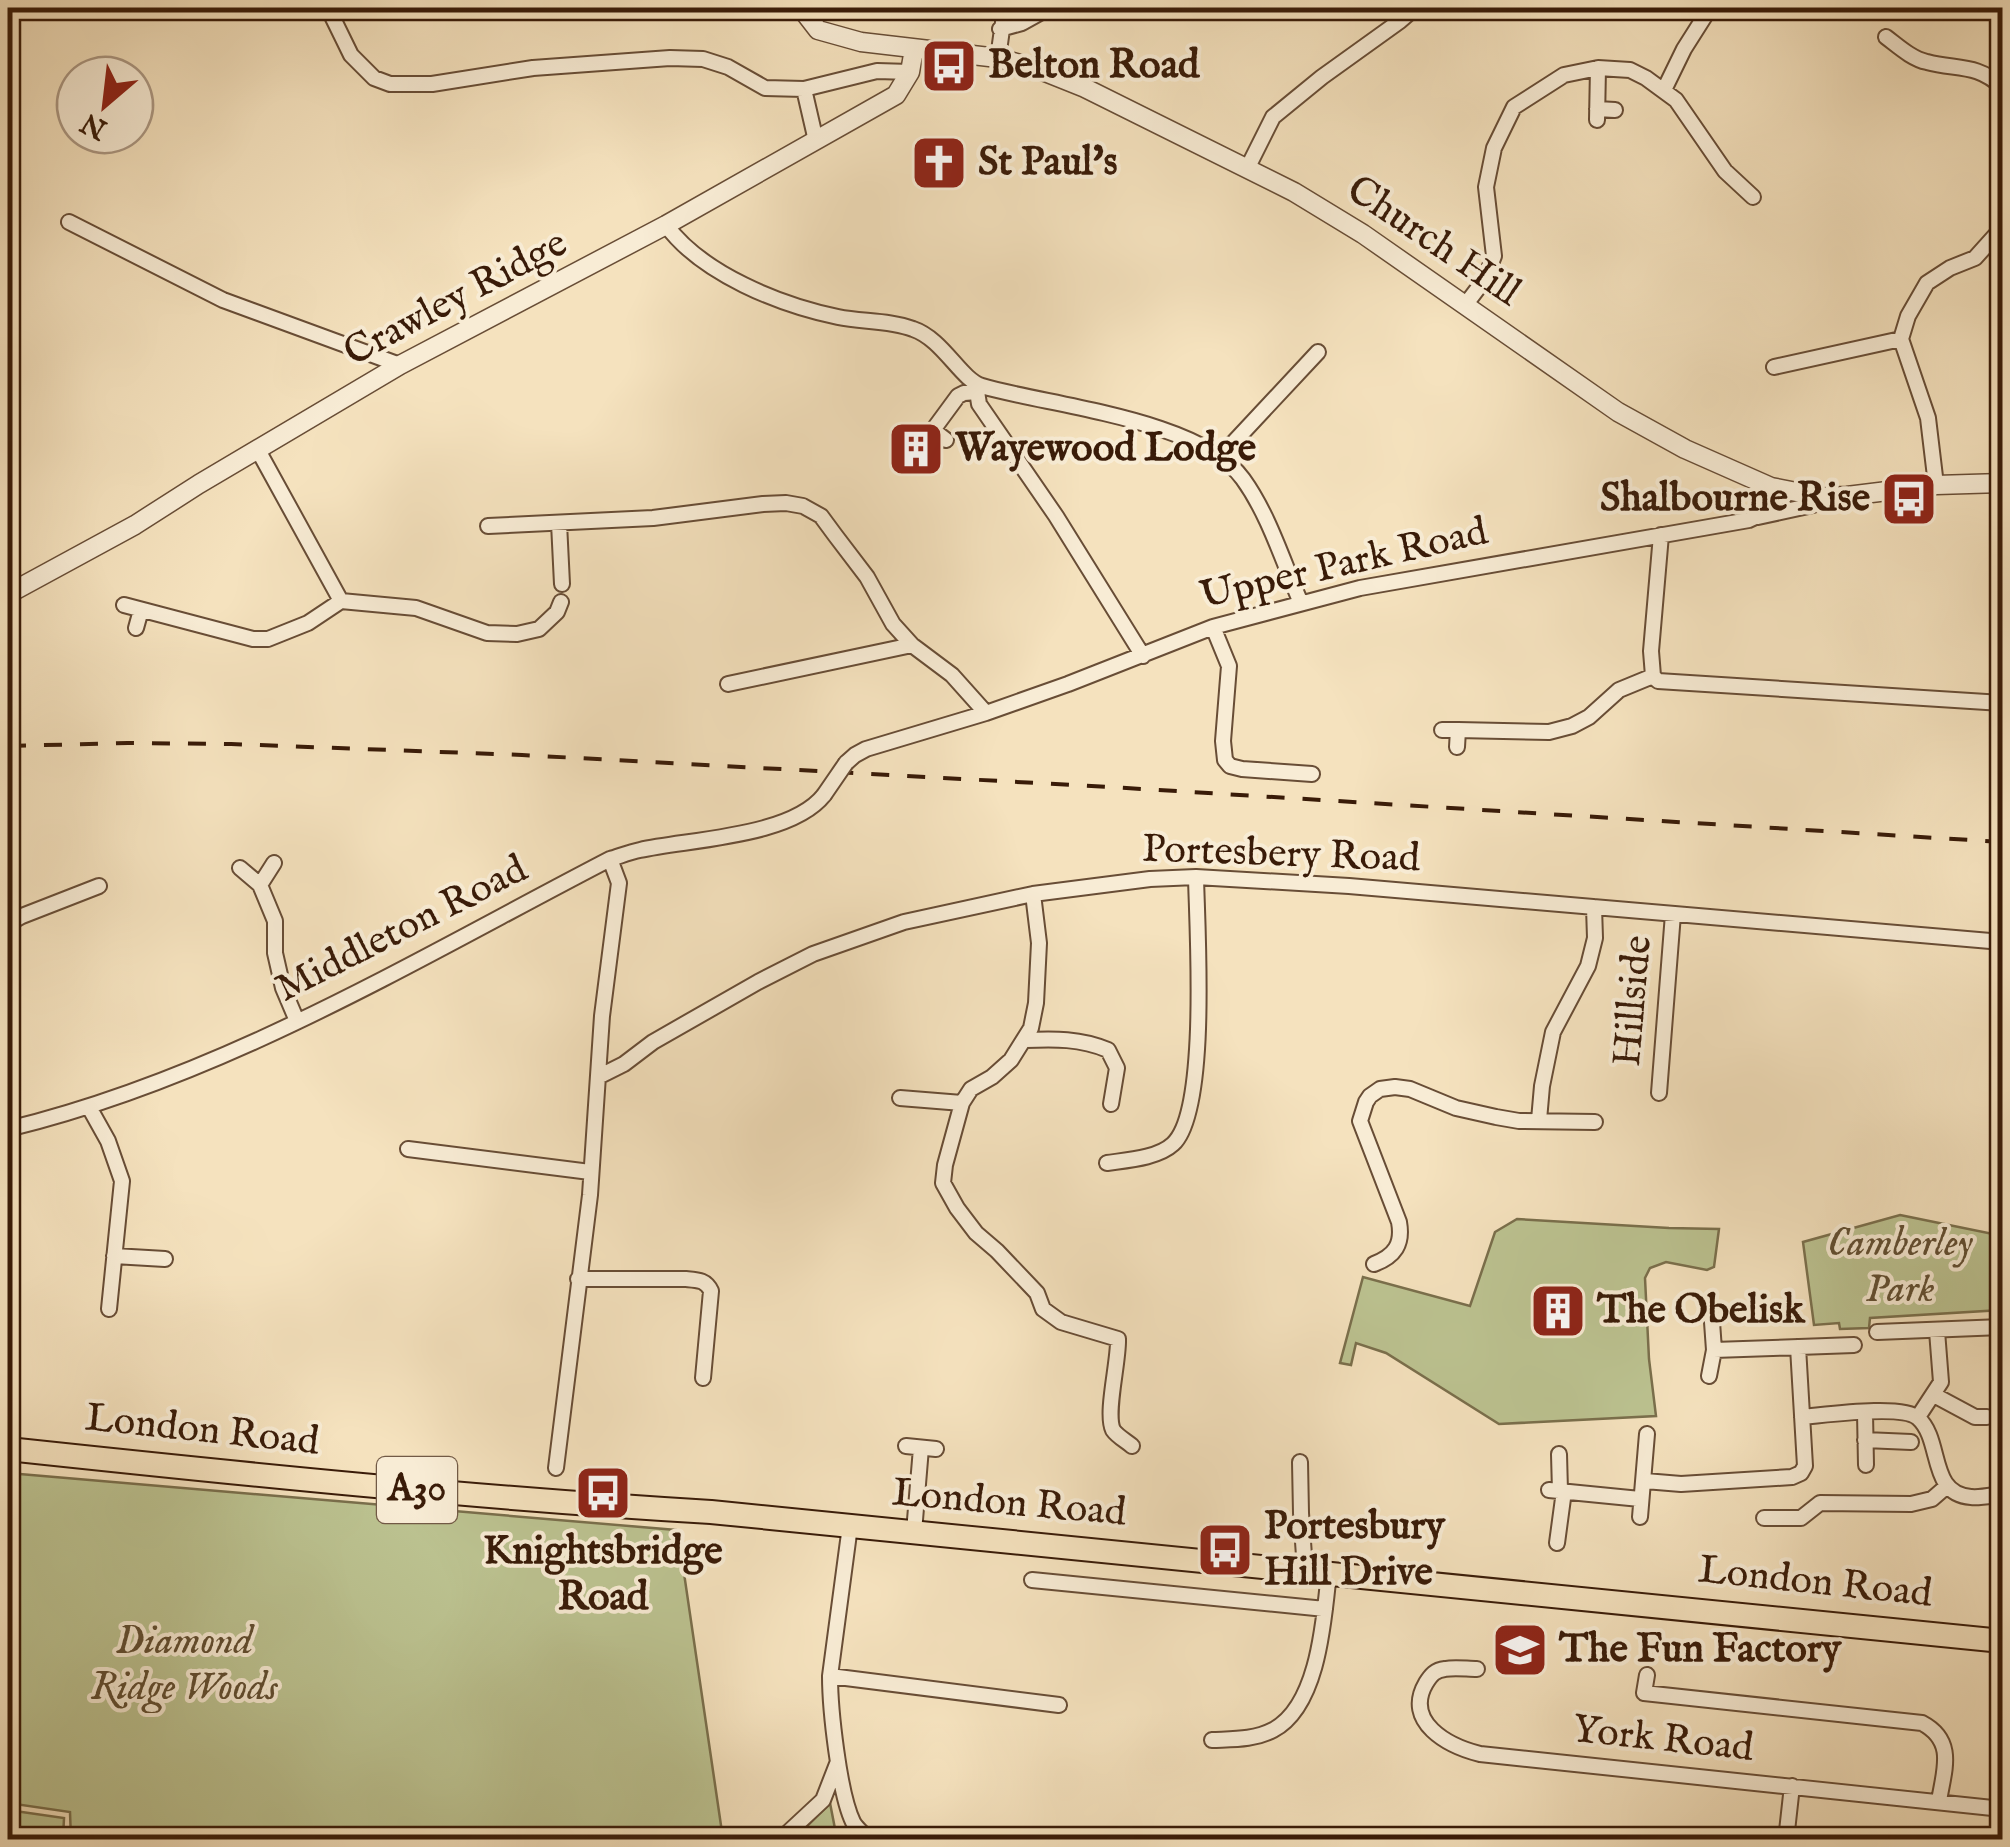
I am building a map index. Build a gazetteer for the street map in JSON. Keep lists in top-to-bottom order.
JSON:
{
  "streets": {
    "main road": ["London Road", "A30"],
    "street": [
      "Church Hill",
      "Crawley Ridge",
      "Upper Park Road",
      "Portesbery Road",
      "Middleton Road",
      "Hillside",
      "York Road"
    ]
  },
  "crossings": [
    ["Church Hill", "Upper Park Road"],
    ["Upper Park Road", "Middleton Road"],
    ["Portesbery Road", "Hillside"]
  ],
  "parks": ["Camberley Park", "Diamond Ridge Woods"],
  "places": {
    "bus stop": [
      "Belton Road",
      "Shalbourne Rise",
      "Knightsbridge Road",
      "Portesbury Hill Drive"
    ],
    "church": ["St Paul's"],
    "building": ["Wayewood Lodge", "The Obelisk"],
    "school or university": ["The Fun Factory"]
  },
  "north": "bottom left"
}
